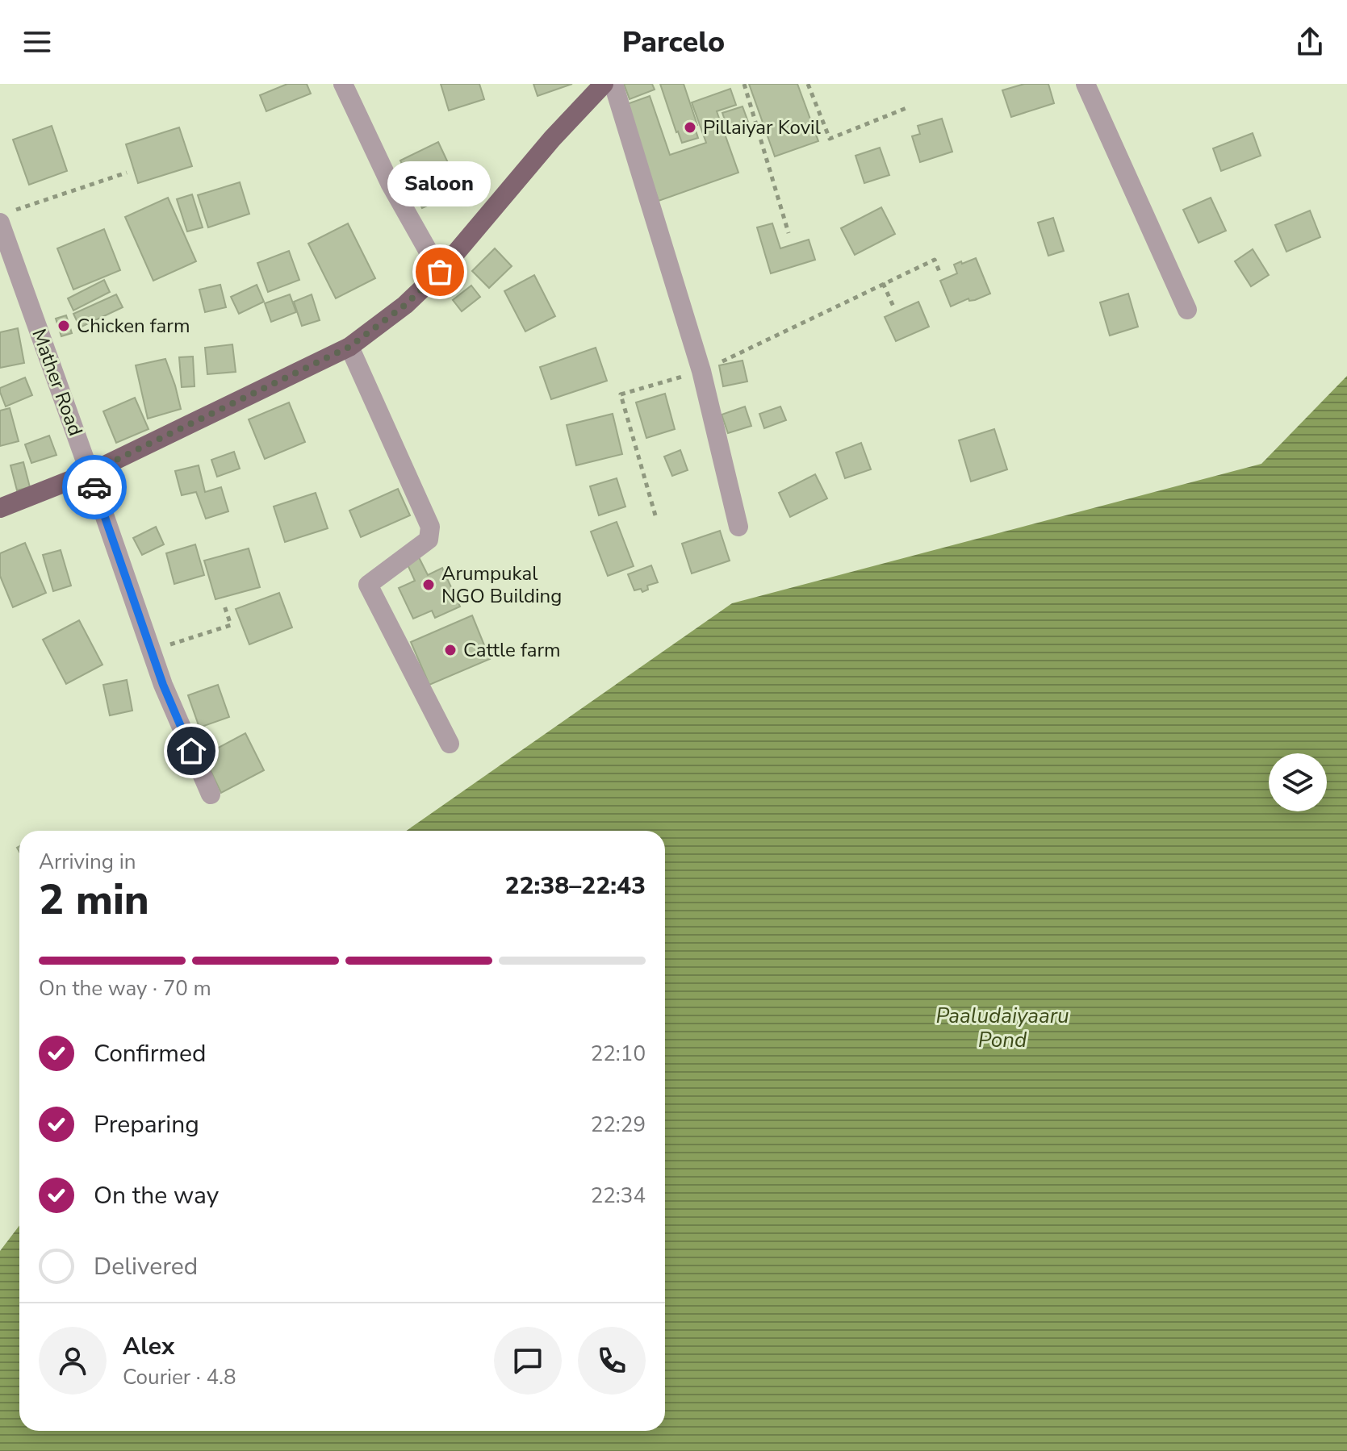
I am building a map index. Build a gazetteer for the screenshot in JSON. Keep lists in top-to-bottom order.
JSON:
{
  "streets": {
    "street": ["Mather Road"]
  },
  "water": ["Paaludaiyaaru Pond"],
  "places": [
    "Pillaiyar Kovil",
    "Saloon",
    "Chicken farm",
    "Arumpukal NGO Building",
    "Cattle farm"
  ],
  "page": {
    "header": "Parcelo",
    "bubble": "Saloon",
    "heading": ["2 min", "Arriving in", "22:38–22:43"],
    "panel": ["Alex", "Courier · 4.8"],
    "bar": "On the way · 70 m",
    "list": [
      ["Confirmed", "22:10"],
      ["Preparing", "22:29"],
      ["On the way", "22:34"],
      "Delivered"
    ]
  }
}
